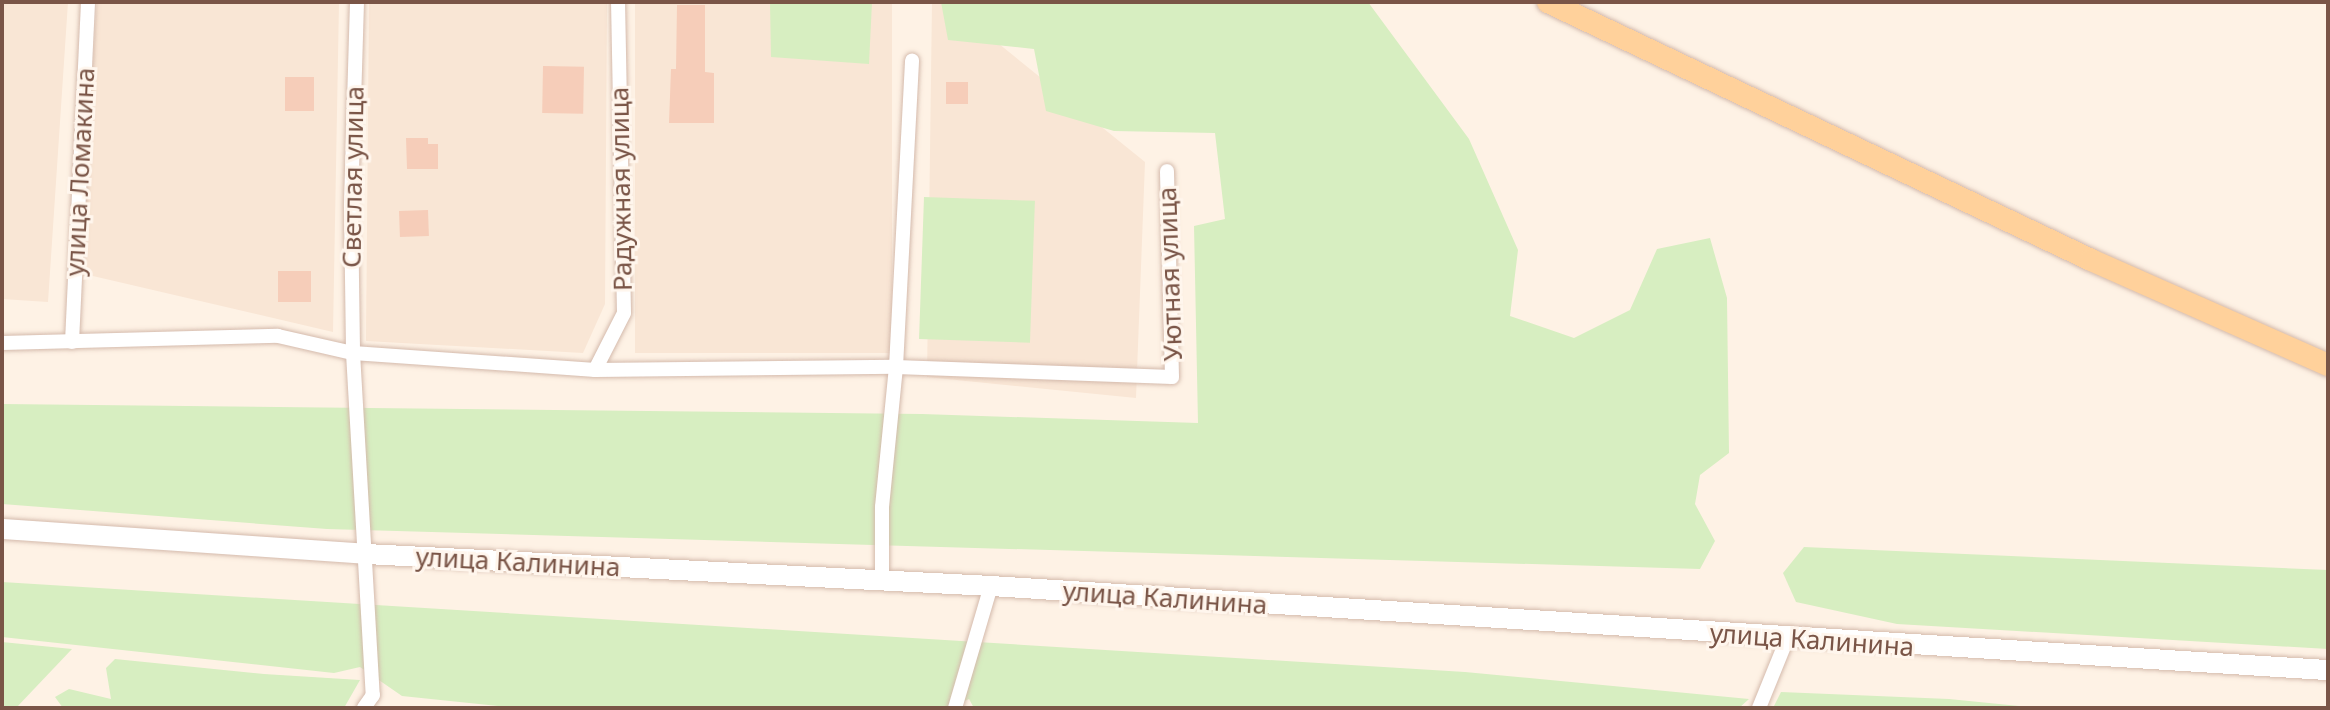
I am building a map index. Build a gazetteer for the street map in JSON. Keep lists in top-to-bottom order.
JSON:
{
  "streets": {
    "main road": ["улица Калинина"],
    "street": [
      "улица Ломакина",
      "Светлая улица",
      "Радужная улица",
      "Уютная улица"
    ]
  },
  "crossings": [
    ["Светлая улица", "улица Калинина"]
  ]
}
